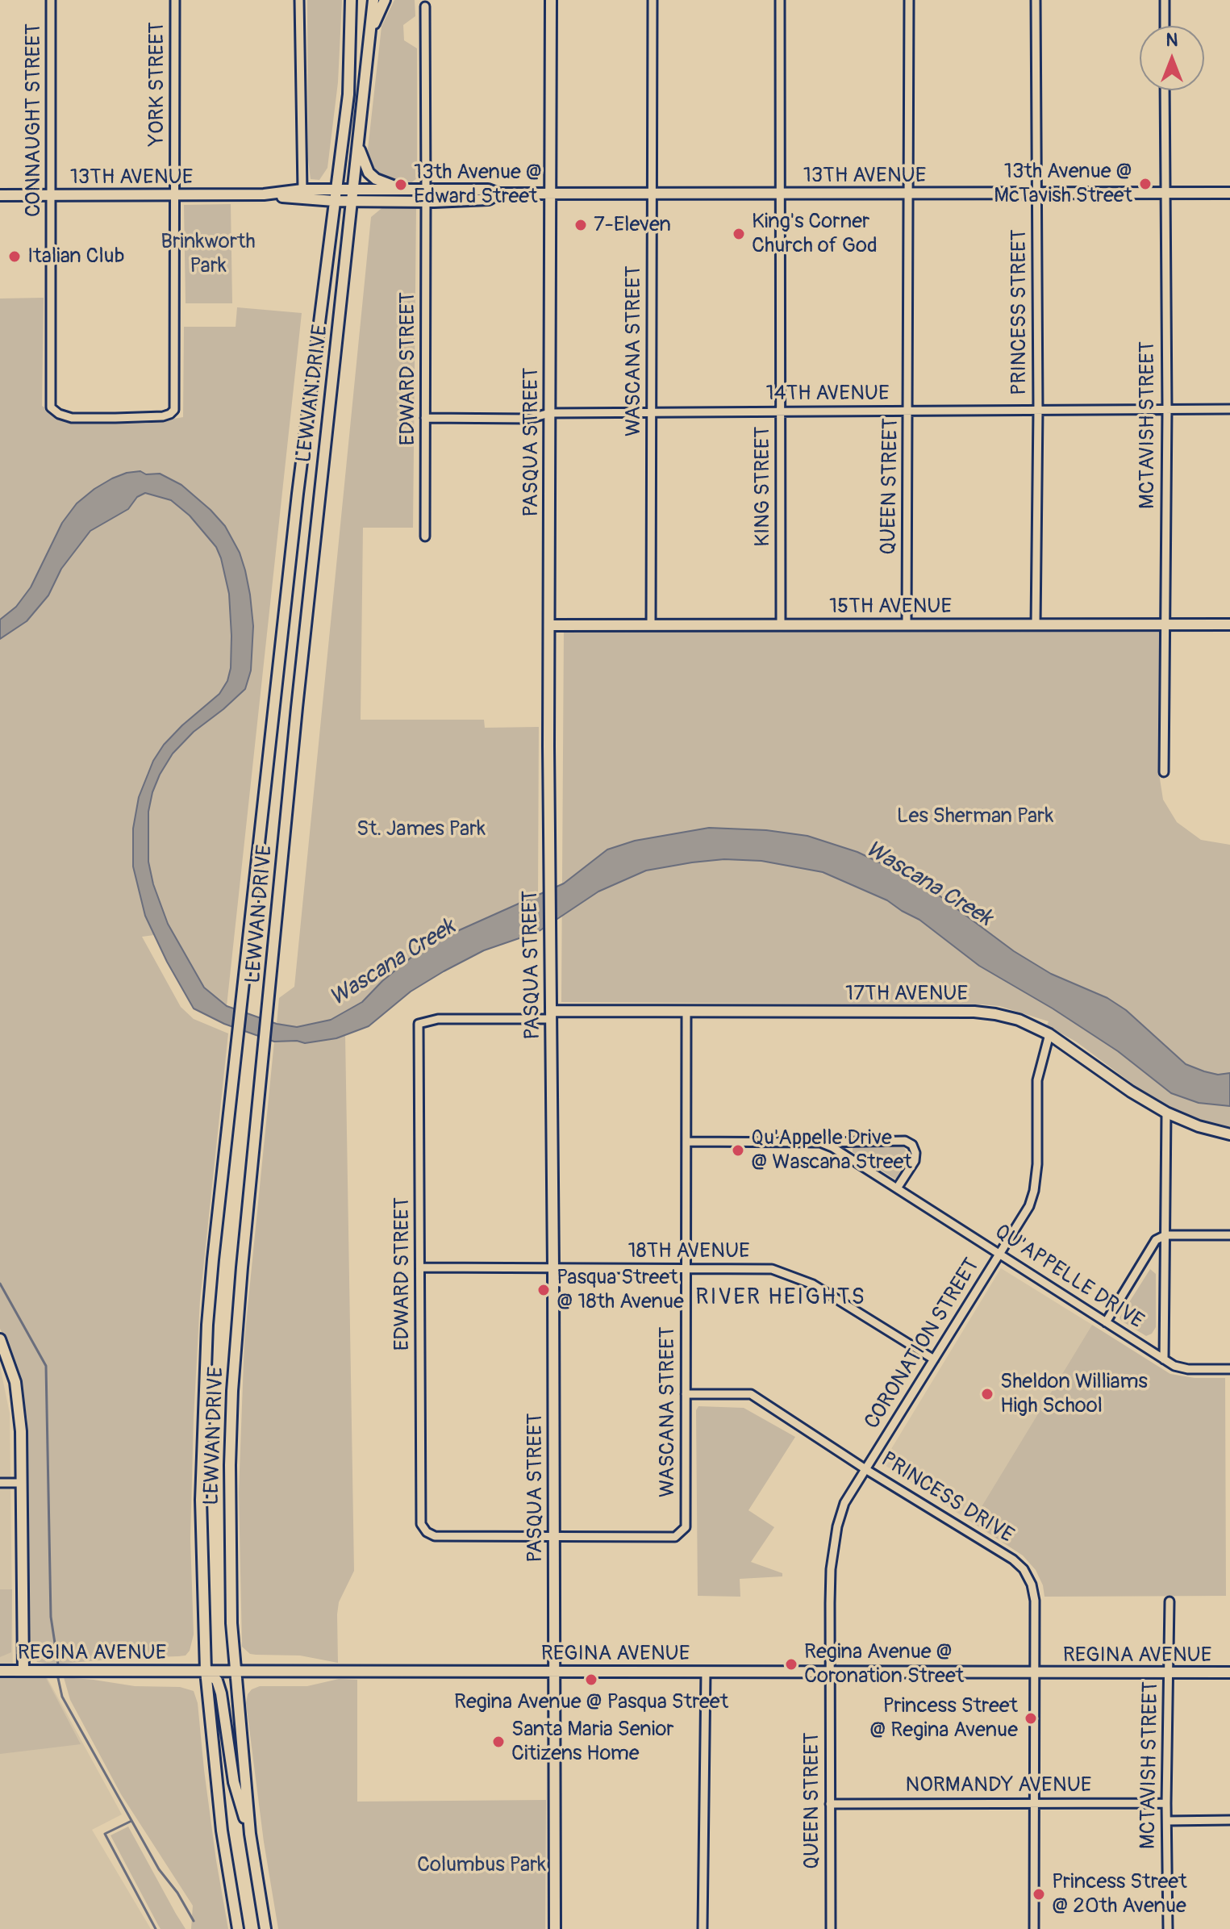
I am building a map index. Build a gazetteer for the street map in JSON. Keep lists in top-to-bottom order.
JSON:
{
  "streets": {
    "street": [
      "YORK STREET",
      "CONNAUGHT STREET",
      "13TH AVENUE",
      "PRINCESS STREET",
      "WASCANA STREET",
      "EDWARD STREET",
      "LEWVAN DRIVE",
      "14TH AVENUE",
      "MCTAVISH STREET",
      "PASQUA STREET",
      "KING STREET",
      "QUEEN STREET",
      "15TH AVENUE",
      "17TH AVENUE",
      "18TH AVENUE",
      "QU'APPELLE DRIVE",
      "CORONATION STREET",
      "PRINCESS DRIVE",
      "REGINA AVENUE",
      "NORMANDY AVENUE"
    ]
  },
  "crossings": [
    ["YORK STREET", "CONNAUGHT STREET"],
    ["YORK STREET", "13TH AVENUE"],
    ["CONNAUGHT STREET", "13TH AVENUE"],
    ["13TH AVENUE", "PRINCESS STREET"],
    ["13TH AVENUE", "WASCANA STREET"],
    ["13TH AVENUE", "EDWARD STREET"],
    ["13TH AVENUE", "LEWVAN DRIVE"],
    ["13TH AVENUE", "MCTAVISH STREET"],
    ["13TH AVENUE", "PASQUA STREET"],
    ["13TH AVENUE", "KING STREET"],
    ["13TH AVENUE", "QUEEN STREET"],
    ["PRINCESS STREET", "14TH AVENUE"],
    ["PRINCESS STREET", "15TH AVENUE"],
    ["WASCANA STREET", "EDWARD STREET"],
    ["WASCANA STREET", "14TH AVENUE"],
    ["WASCANA STREET", "PASQUA STREET"],
    ["WASCANA STREET", "15TH AVENUE"],
    ["WASCANA STREET", "17TH AVENUE"],
    ["WASCANA STREET", "18TH AVENUE"],
    ["WASCANA STREET", "QU'APPELLE DRIVE"],
    ["WASCANA STREET", "PRINCESS DRIVE"],
    ["EDWARD STREET", "14TH AVENUE"],
    ["EDWARD STREET", "PASQUA STREET"],
    ["EDWARD STREET", "17TH AVENUE"],
    ["EDWARD STREET", "18TH AVENUE"],
    ["LEWVAN DRIVE", "REGINA AVENUE"],
    ["14TH AVENUE", "MCTAVISH STREET"],
    ["14TH AVENUE", "PASQUA STREET"],
    ["14TH AVENUE", "KING STREET"],
    ["14TH AVENUE", "QUEEN STREET"],
    ["MCTAVISH STREET", "15TH AVENUE"],
    ["MCTAVISH STREET", "REGINA AVENUE"],
    ["MCTAVISH STREET", "NORMANDY AVENUE"],
    ["PASQUA STREET", "15TH AVENUE"],
    ["PASQUA STREET", "17TH AVENUE"],
    ["PASQUA STREET", "18TH AVENUE"],
    ["PASQUA STREET", "REGINA AVENUE"],
    ["KING STREET", "15TH AVENUE"],
    ["QUEEN STREET", "15TH AVENUE"],
    ["QUEEN STREET", "CORONATION STREET"],
    ["QUEEN STREET", "REGINA AVENUE"],
    ["QUEEN STREET", "NORMANDY AVENUE"],
    ["17TH AVENUE", "CORONATION STREET"],
    ["18TH AVENUE", "CORONATION STREET"],
    ["QU'APPELLE DRIVE", "CORONATION STREET"],
    ["CORONATION STREET", "PRINCESS DRIVE"],
    ["CORONATION STREET", "REGINA AVENUE"],
    ["PRINCESS DRIVE", "REGINA AVENUE"]
  ],
  "districts": ["RIVER HEIGHTS"],
  "water": ["Wascana Creek"],
  "parks": [
    "Brinkworth Park",
    "Les Sherman Park",
    "St. James Park",
    "Columbus Park"
  ],
  "places": [
    "13th Avenue @ McTavish Street",
    "13th Avenue @ Edward Street",
    "7-Eleven",
    "King's Corner Church of God",
    "Italian Club",
    "Qu'Appelle Drive @ Wascana Street",
    "Pasqua Street @ 18th Avenue",
    "Sheldon Williams High School",
    "Regina Avenue @ Coronation Street",
    "Regina Avenue @ Pasqua Street",
    "Princess Street @ Regina Avenue",
    "Santa Maria Senior Citizens Home",
    "Princess Street @ 20th Avenue"
  ],
  "north": "top"
}
